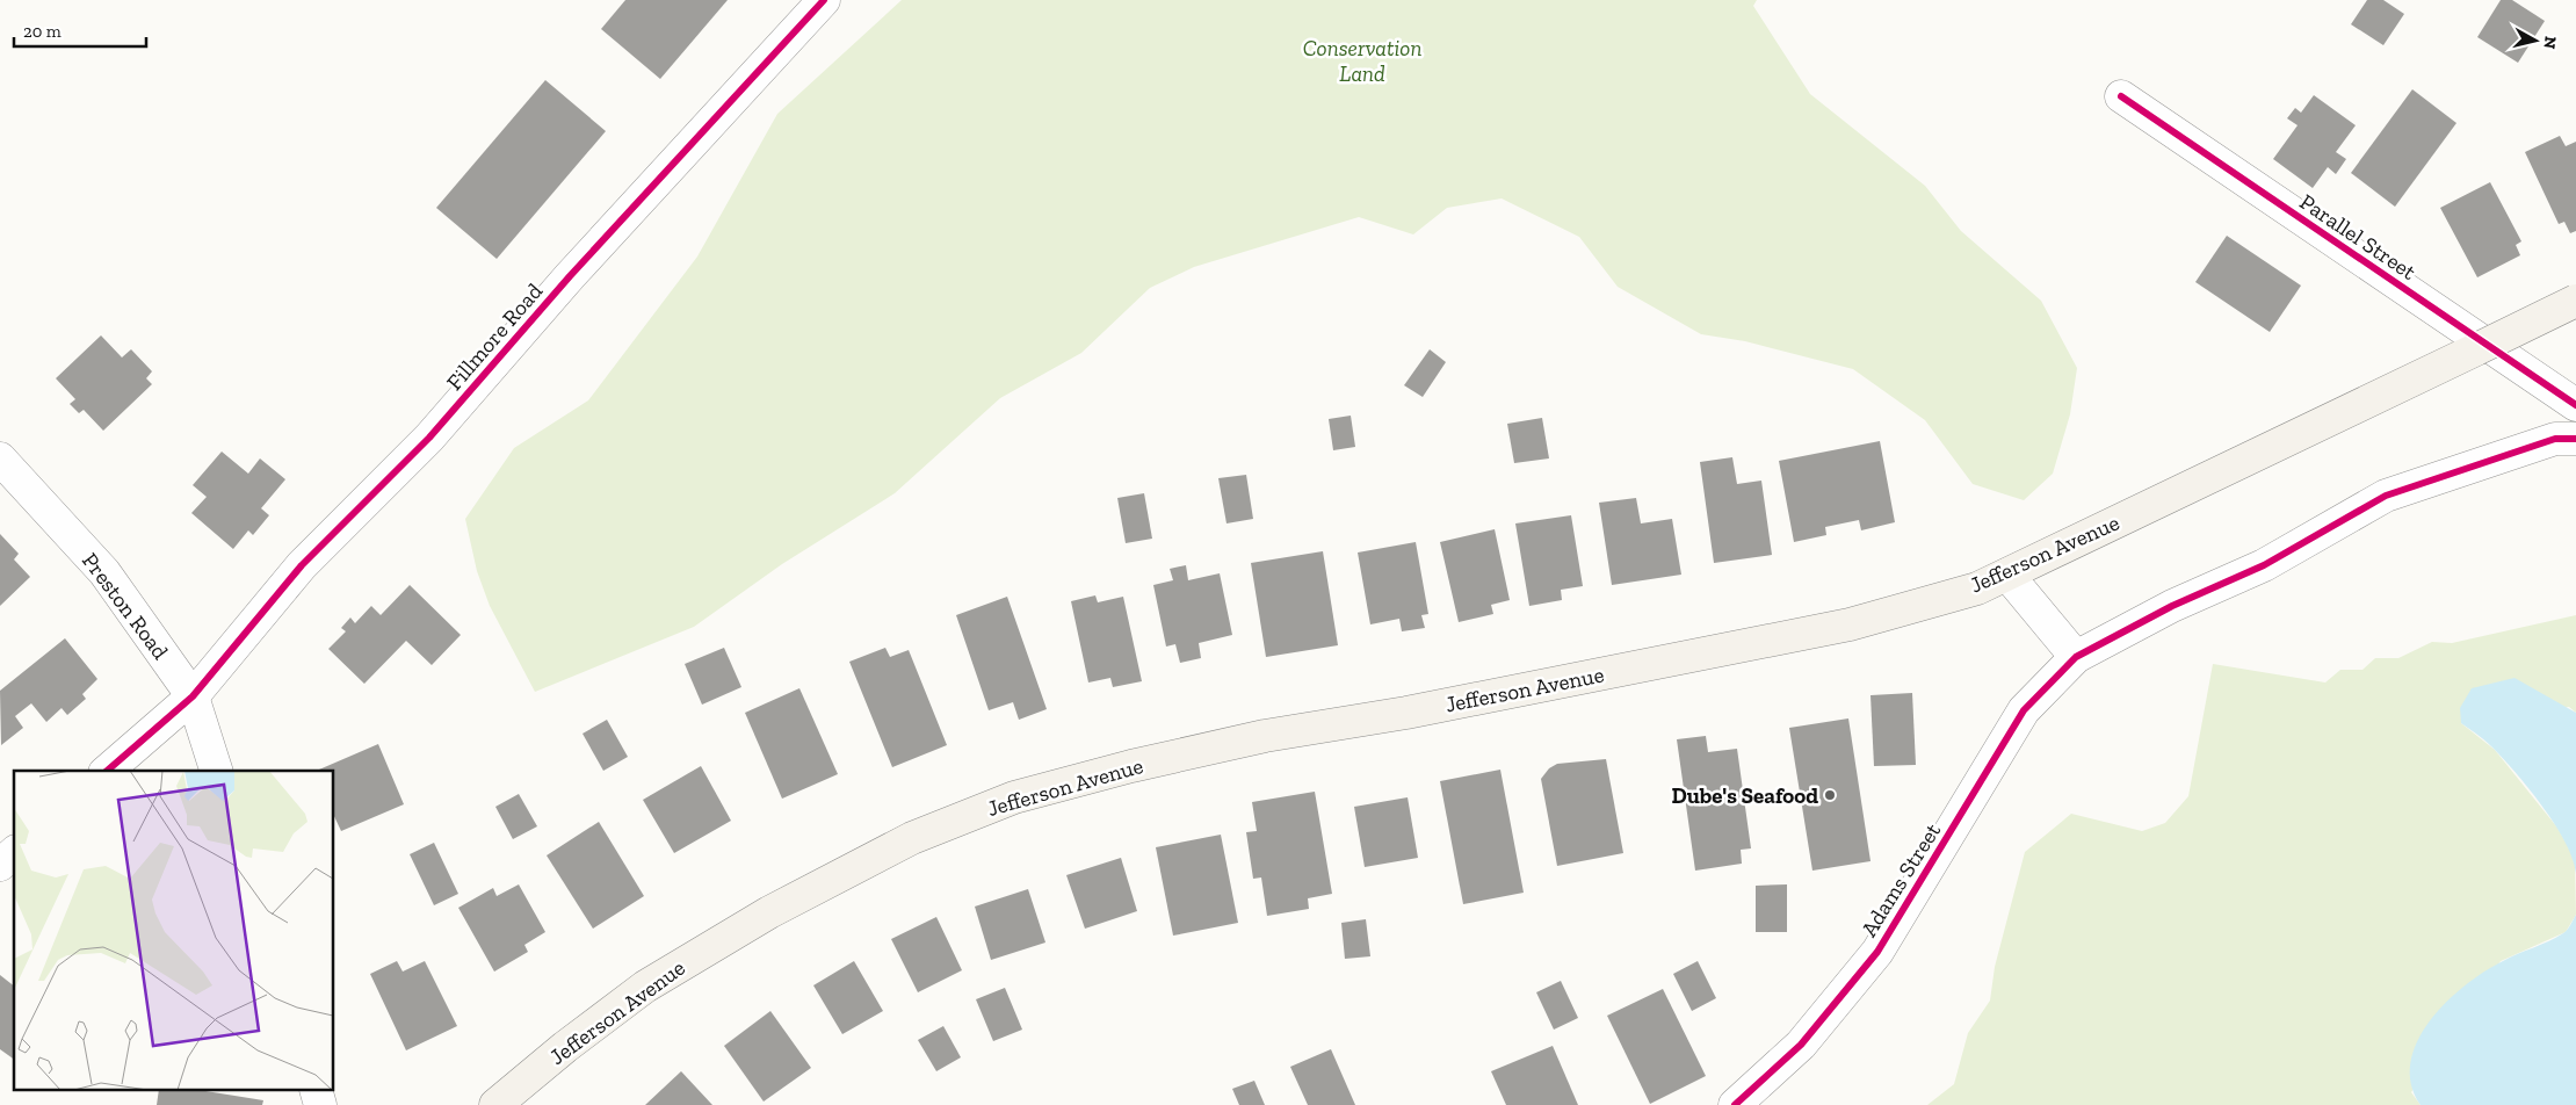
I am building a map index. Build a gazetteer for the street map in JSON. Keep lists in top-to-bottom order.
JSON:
{
  "streets": {
    "main road": ["Jefferson Avenue"],
    "street": [
      "Parallel Street",
      "Fillmore Road",
      "Preston Road",
      "Adams Street"
    ]
  },
  "crossings": [
    ["Fillmore Road", "Preston Road"]
  ],
  "parks": ["Conservation Land"],
  "places": ["Dube's Seafood"],
  "scale_bar": "20 m",
  "north": "right"
}
